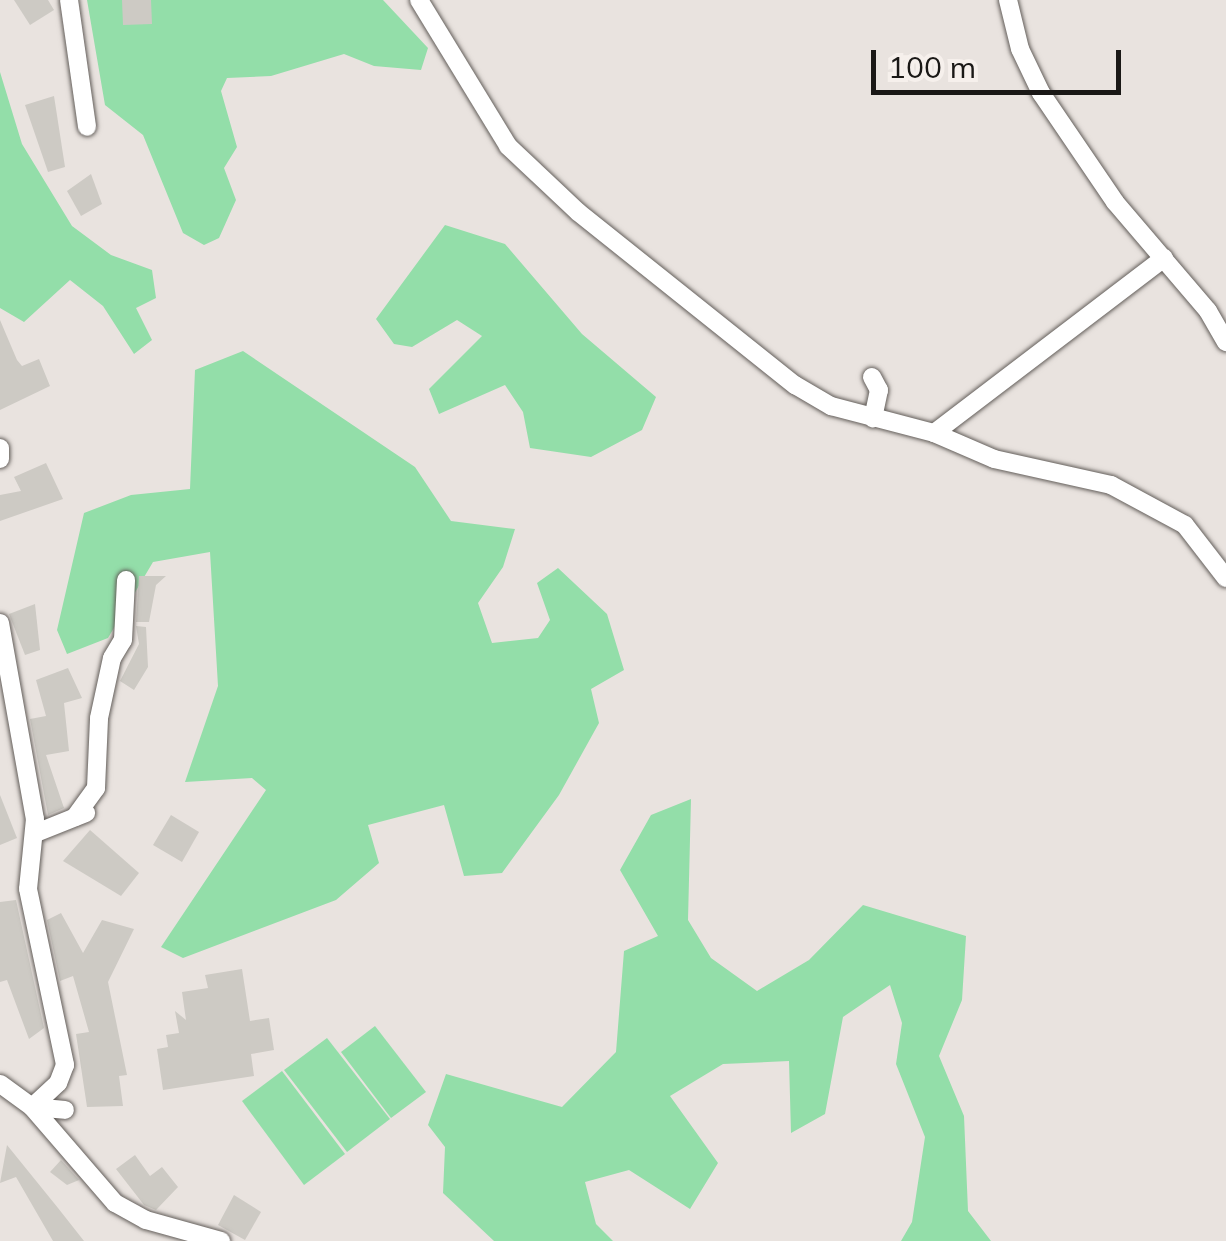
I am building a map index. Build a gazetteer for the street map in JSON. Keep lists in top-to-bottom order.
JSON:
{
  "scale_bar": "100 m"
}
